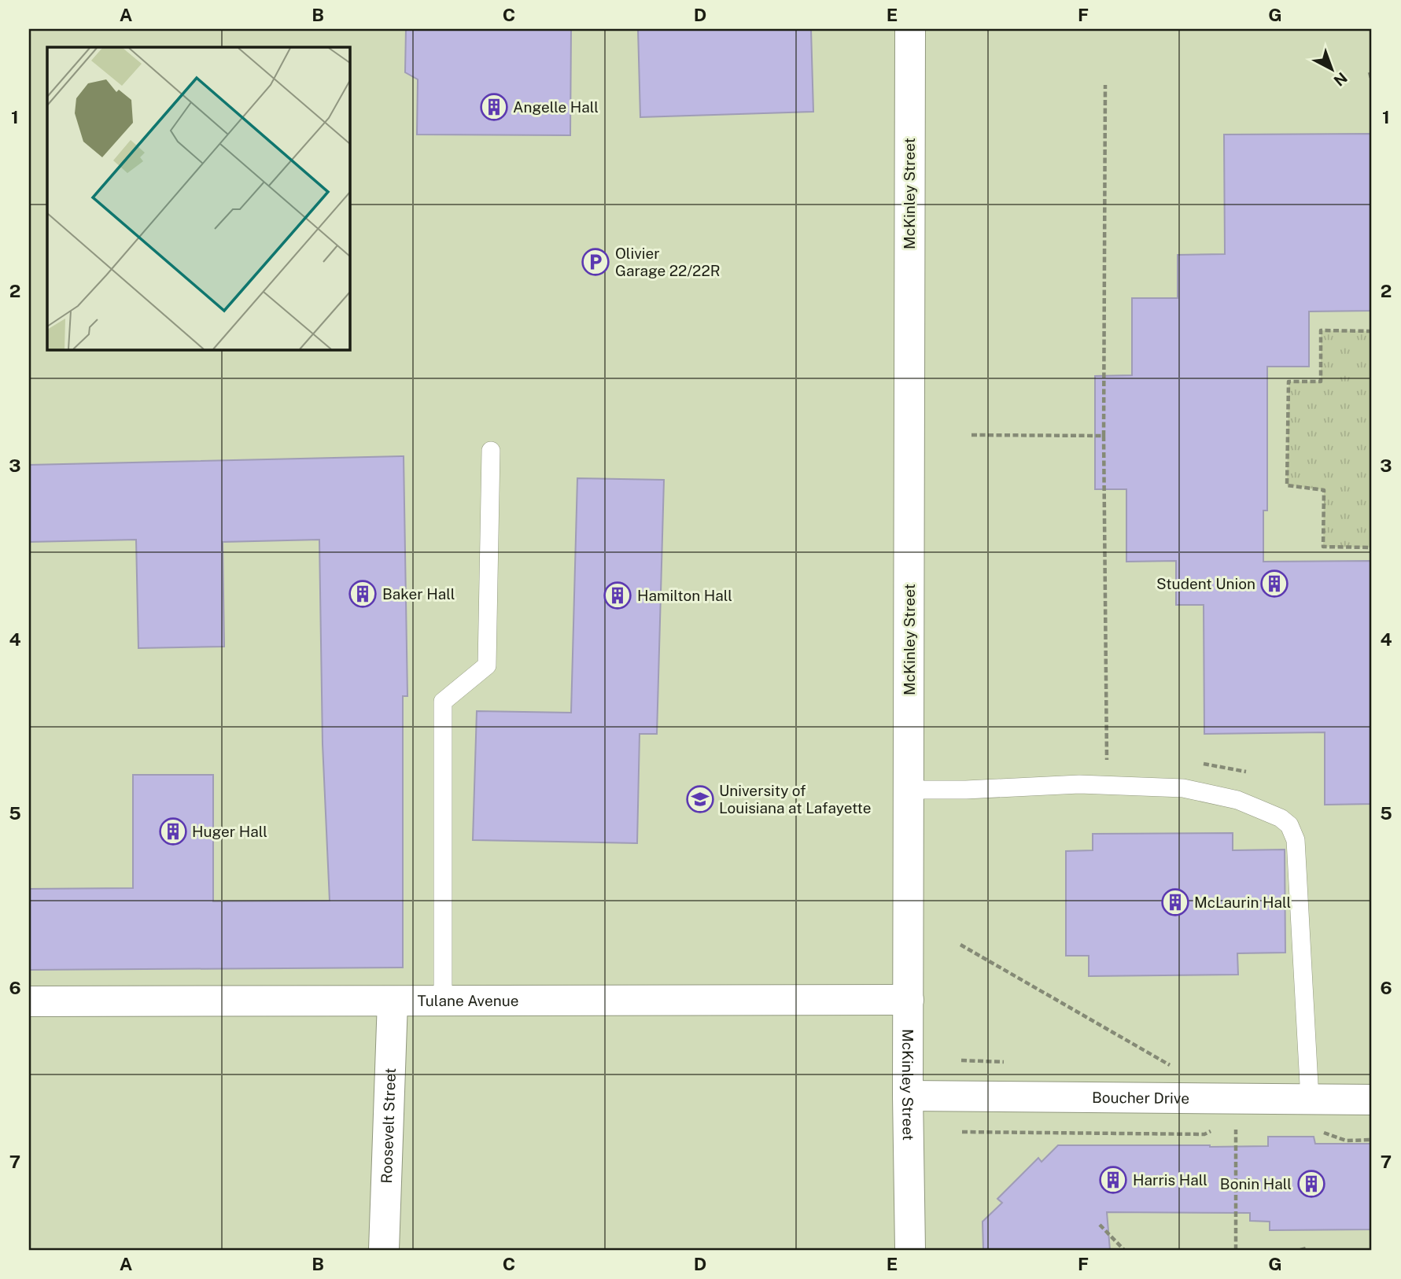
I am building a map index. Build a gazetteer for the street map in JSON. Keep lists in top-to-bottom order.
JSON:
{
  "streets": {
    "street": [
      "McKinley Street",
      "Tulane Avenue",
      "Boucher Drive",
      "Roosevelt Street"
    ]
  },
  "crossings": [
    ["McKinley Street", "Tulane Avenue"],
    ["McKinley Street", "Boucher Drive"],
    ["Tulane Avenue", "Roosevelt Street"]
  ],
  "places": {
    "building": [
      "Angelle Hall",
      "Student Union",
      "Baker Hall",
      "Hamilton Hall",
      "Huger Hall",
      "McLaurin Hall",
      "Harris Hall",
      "Bonin Hall"
    ],
    "parking": ["Olivier Garage 22/22R"],
    "school or university": ["University of Louisiana at Lafayette"]
  },
  "north": "bottom right",
  "grid": {
    "columns": [
      "A",
      "B",
      "C",
      "D",
      "E",
      "F",
      "G"
    ],
    "rows": [
      "1",
      "2",
      "3",
      "4",
      "5",
      "6",
      "7"
    ]
  }
}
